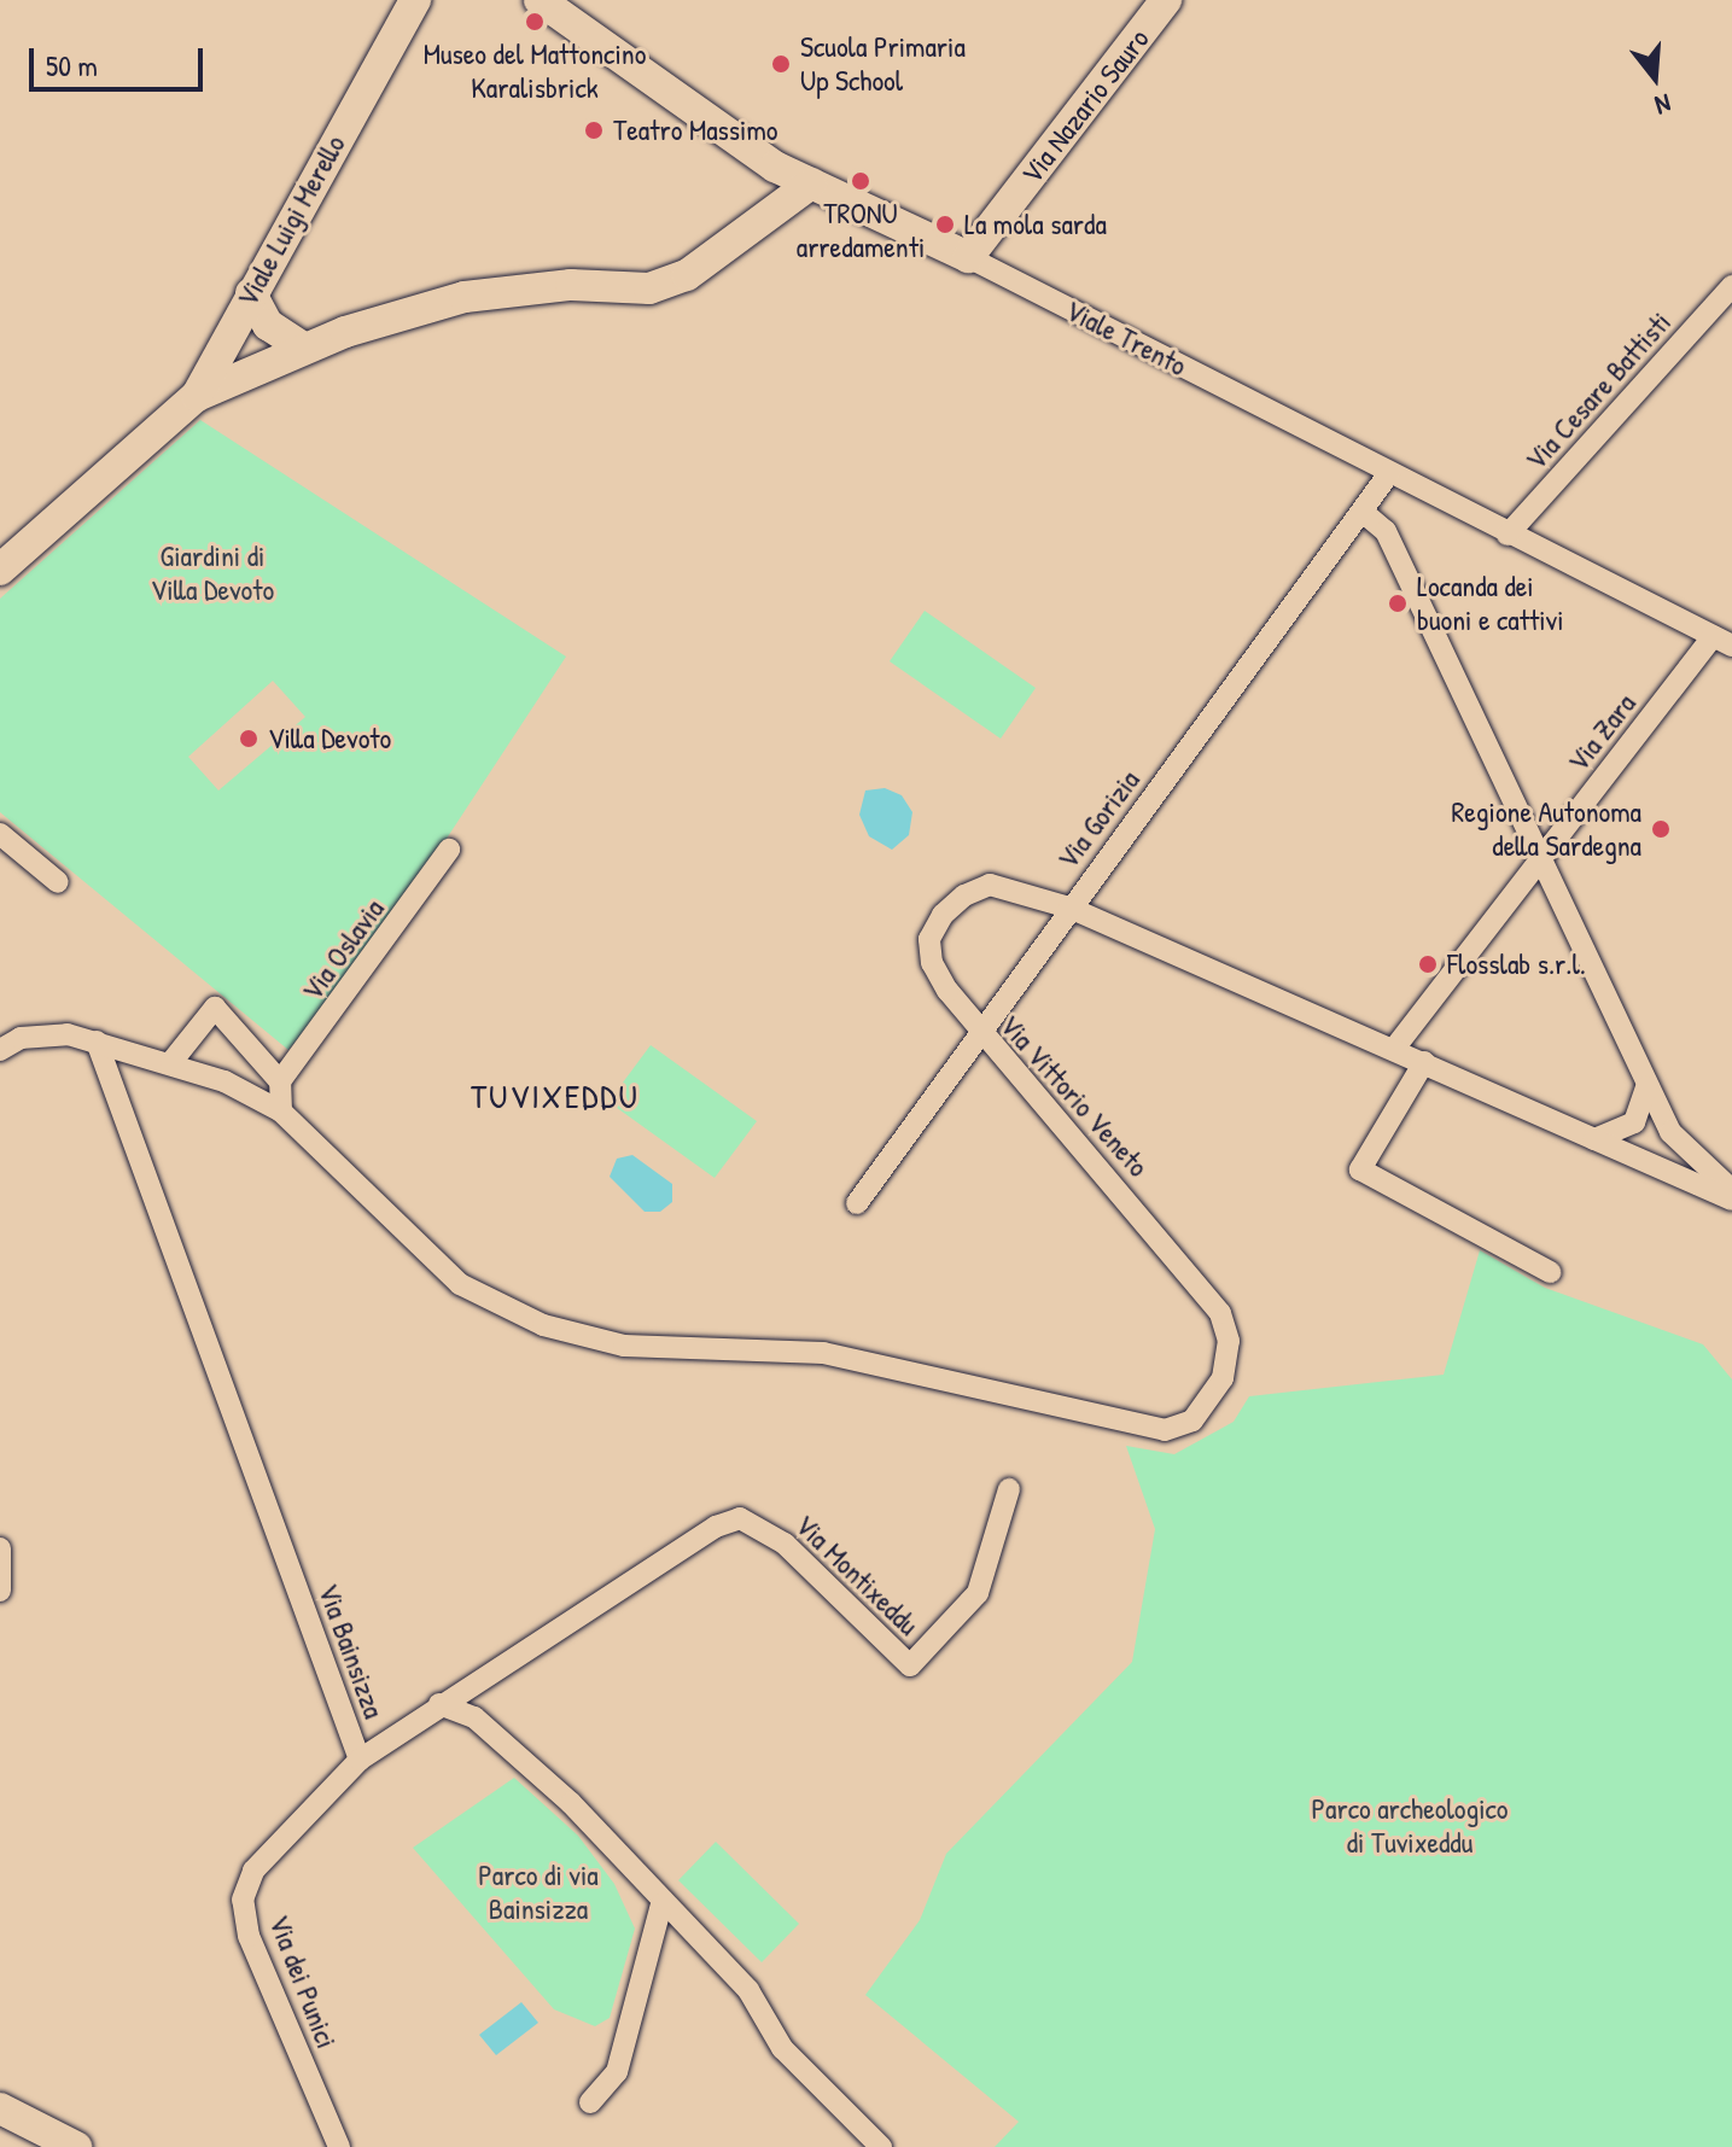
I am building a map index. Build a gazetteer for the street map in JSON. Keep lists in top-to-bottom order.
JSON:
{
  "streets": {
    "street": [
      "Via Nazario Sauro",
      "Viale Luigi Merello",
      "Viale Trento",
      "Via Cesare Battisti",
      "Via Zara",
      "Via Gorizia",
      "Via Oslavia",
      "Via Vittorio Veneto",
      "Via Montixeddu",
      "Via Bainsizza",
      "Via dei Punici"
    ]
  },
  "crossings": [
    ["Via Nazario Sauro", "Viale Trento"],
    ["Viale Trento", "Via Cesare Battisti"],
    ["Viale Trento", "Via Zara"],
    ["Viale Trento", "Via Gorizia"],
    ["Via Zara", "Via Vittorio Veneto"],
    ["Via Gorizia", "Via Vittorio Veneto"],
    ["Via Vittorio Veneto", "Via Bainsizza"],
    ["Via Montixeddu", "Via Bainsizza"],
    ["Via Bainsizza", "Via dei Punici"]
  ],
  "districts": ["TUVIXEDDU"],
  "parks": ["Giardini di Villa Devoto", "Parco archeologico di Tuvixeddu", "Parco di via Bainsizza"],
  "places": [
    "Museo del Mattoncino Karalisbrick",
    "Scuola Primaria Up School",
    "Teatro Massimo",
    "TRONU arredamenti",
    "La mola sarda",
    "Locanda dei buoni e cattivi",
    "Villa Devoto",
    "Regione Autonoma della Sardegna",
    "Flosslab s.r.l."
  ],
  "scale_bar": "50 m",
  "north": "bottom"
}
